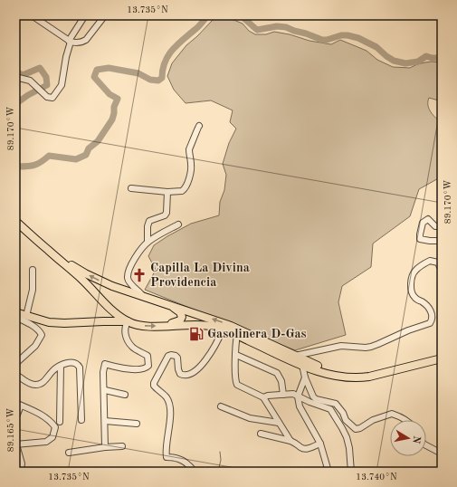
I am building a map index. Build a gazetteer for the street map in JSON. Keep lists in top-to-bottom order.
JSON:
{
  "places": {
    "church": ["Capilla La Divina Providencia"],
    "fuel station": ["Gasolinera D-Gas"]
  },
  "north": "right",
  "coordinates": [
    "13.735°N",
    "89.170°W",
    "89.165°W",
    "13.740°N"
  ]
}
